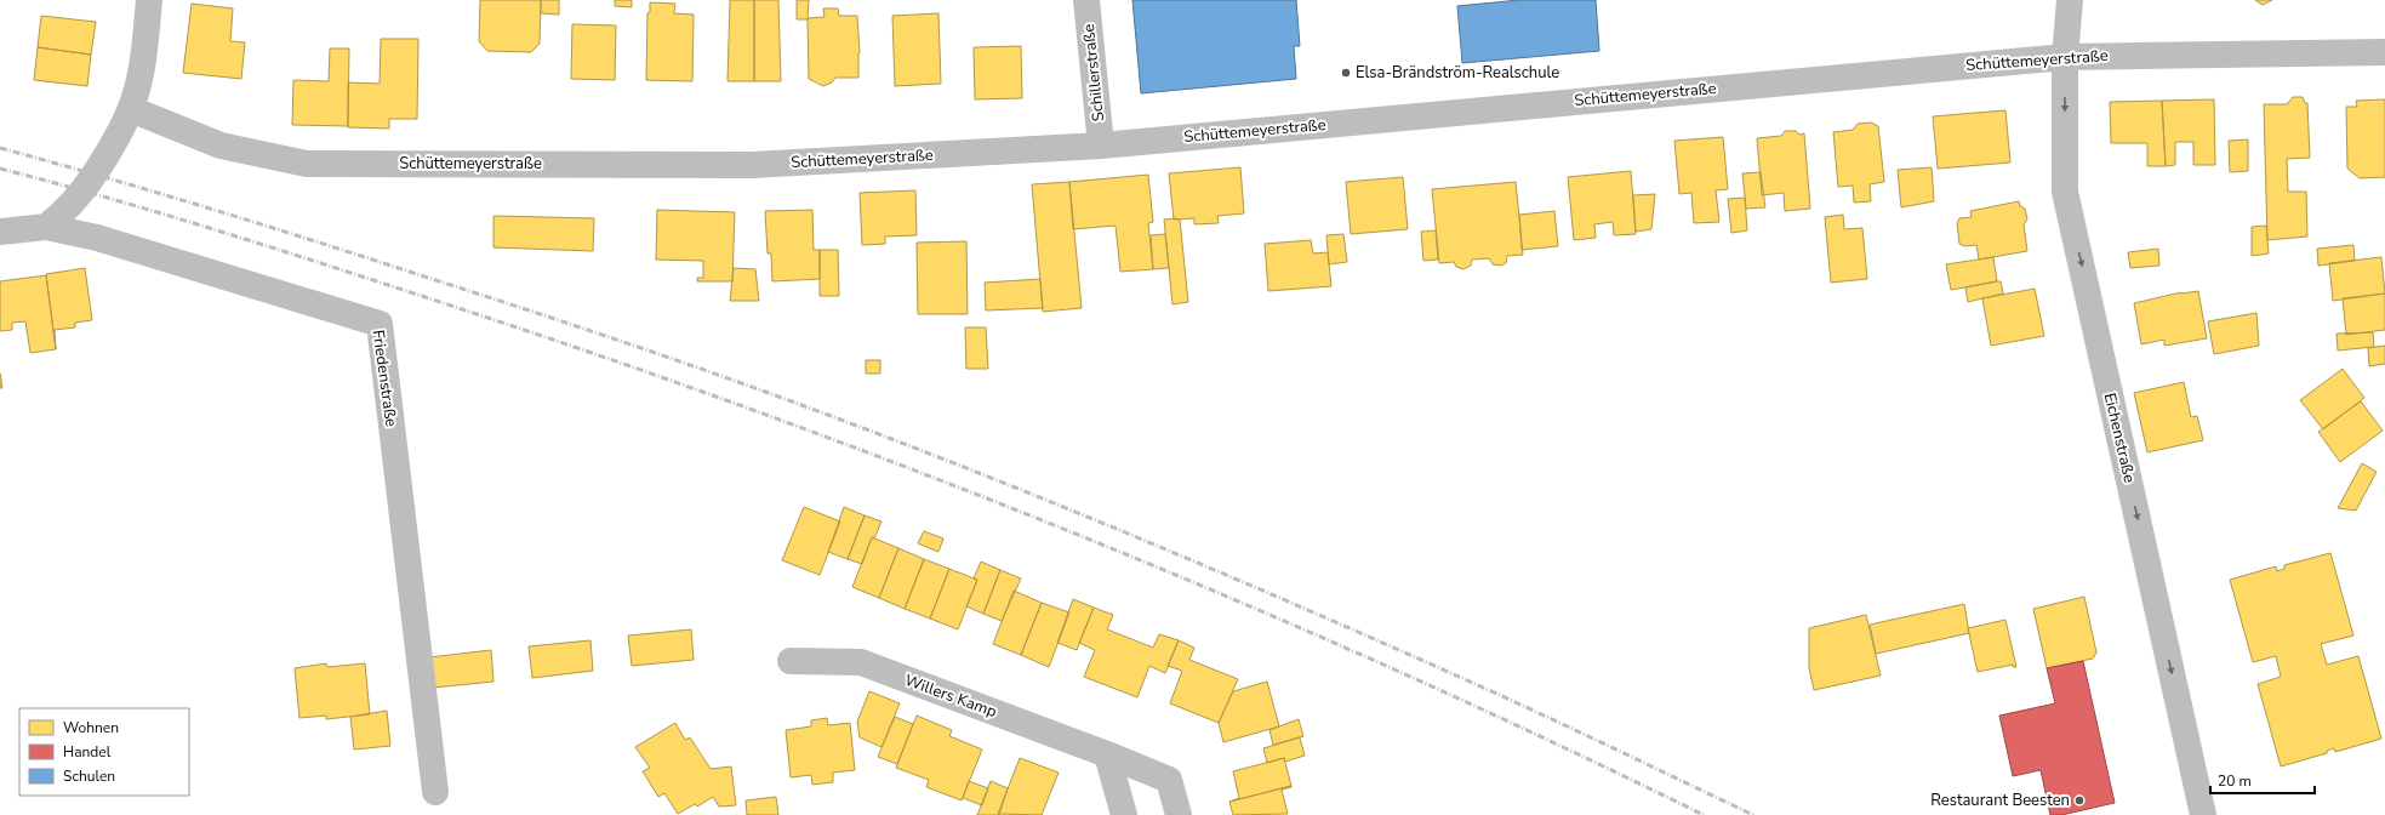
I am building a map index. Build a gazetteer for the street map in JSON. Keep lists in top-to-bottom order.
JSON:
{
  "streets": {
    "street": [
      "Schüttemeyerstraße",
      "Schillerstraße",
      "Friedenstraße",
      "Eichenstraße",
      "Willers Kamp"
    ]
  },
  "crossings": [
    ["Schüttemeyerstraße", "Schillerstraße"],
    ["Schüttemeyerstraße", "Eichenstraße"]
  ],
  "one_way": ["Eichenstraße"],
  "places": ["Elsa-Brändström-Realschule", "Restaurant Beesten"],
  "legend": ["Wohnen", "Handel", "Schulen"],
  "scale_bar": "20 m"
}
